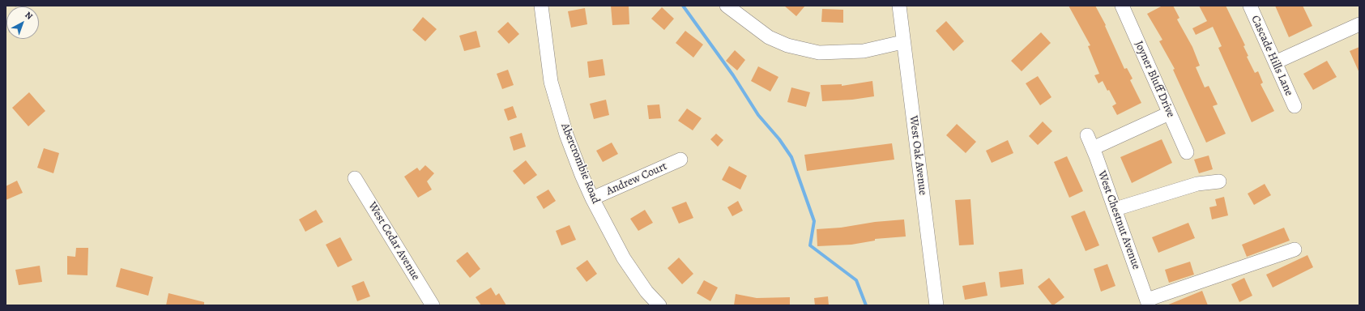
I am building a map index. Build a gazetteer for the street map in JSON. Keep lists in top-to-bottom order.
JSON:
{
  "streets": {
    "street": [
      "Cascade Hills Lane",
      "Joyner Bluff Drive",
      "West Oak Avenue",
      "Abercrombie Road",
      "Andrew Court",
      "West Chestnut Avenue",
      "West Cedar Avenue"
    ]
  },
  "crossings": [
    ["Abercrombie Road", "Andrew Court"]
  ],
  "north": "top right"
}
